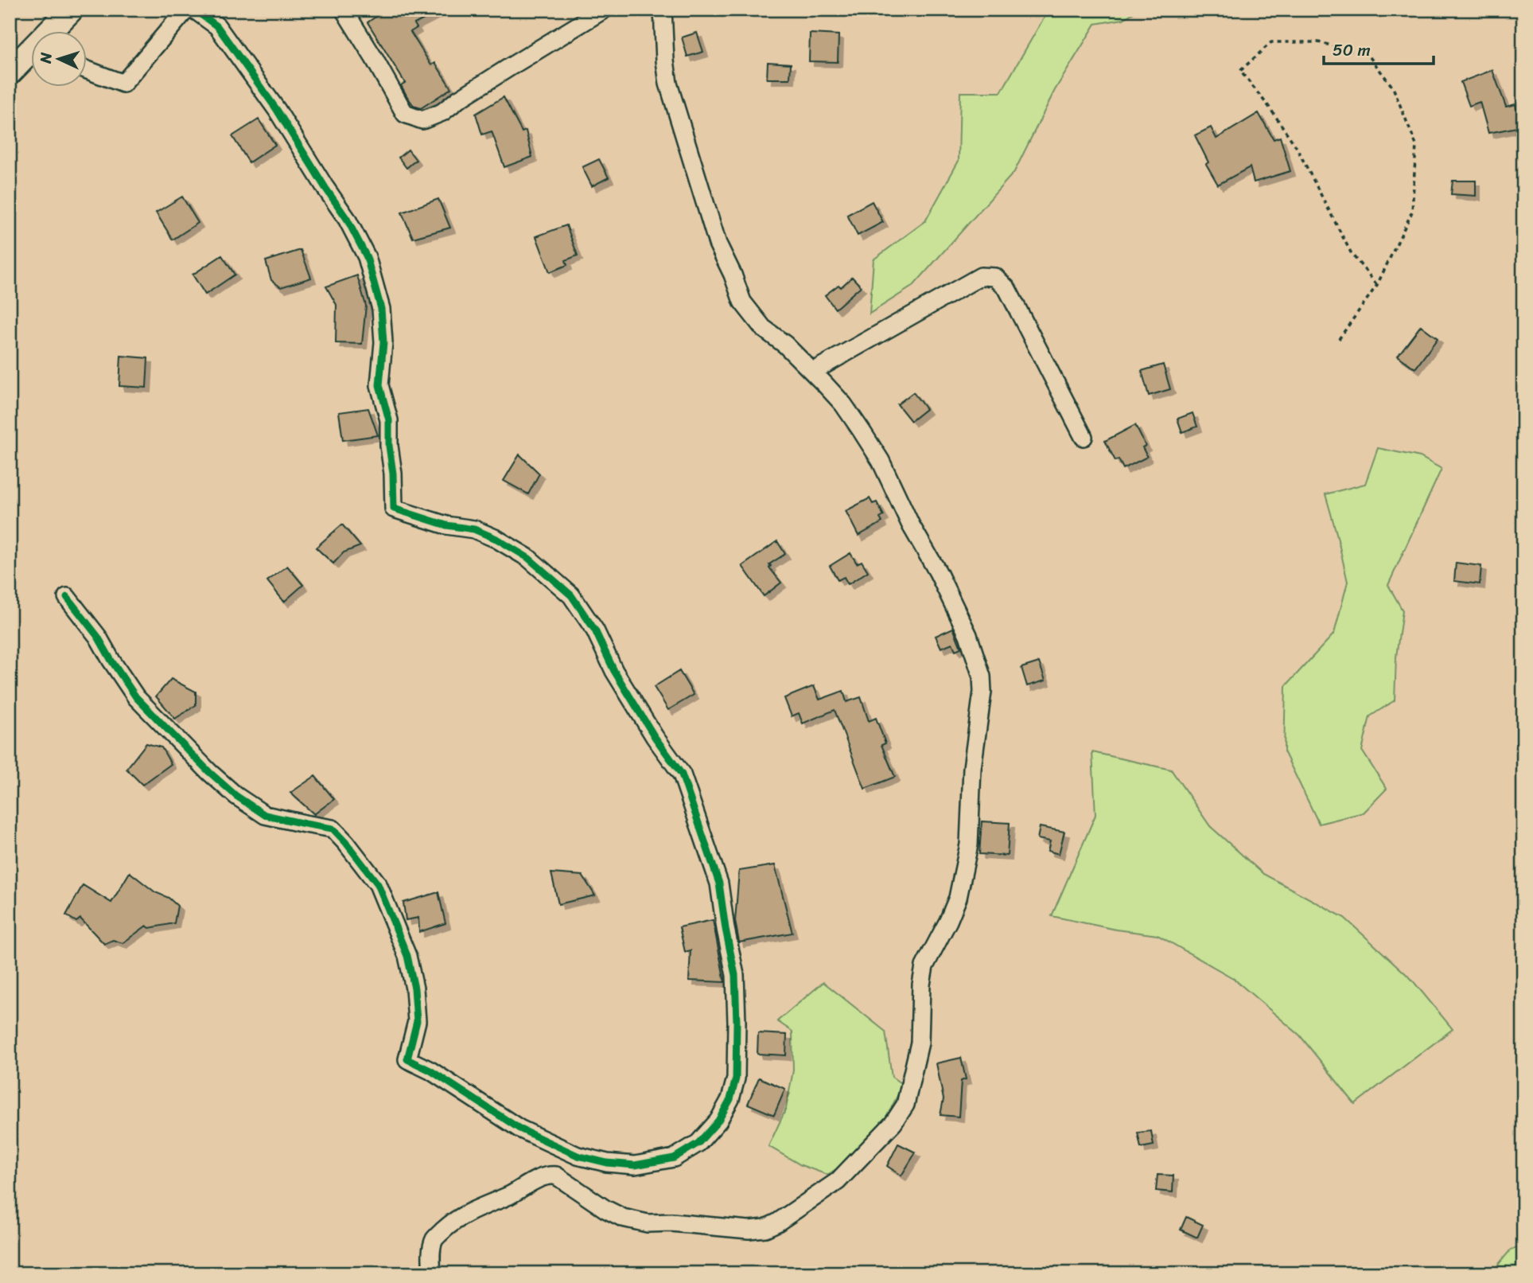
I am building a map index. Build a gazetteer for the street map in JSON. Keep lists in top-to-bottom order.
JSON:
{
  "scale_bar": "50 m",
  "north": "left"
}
